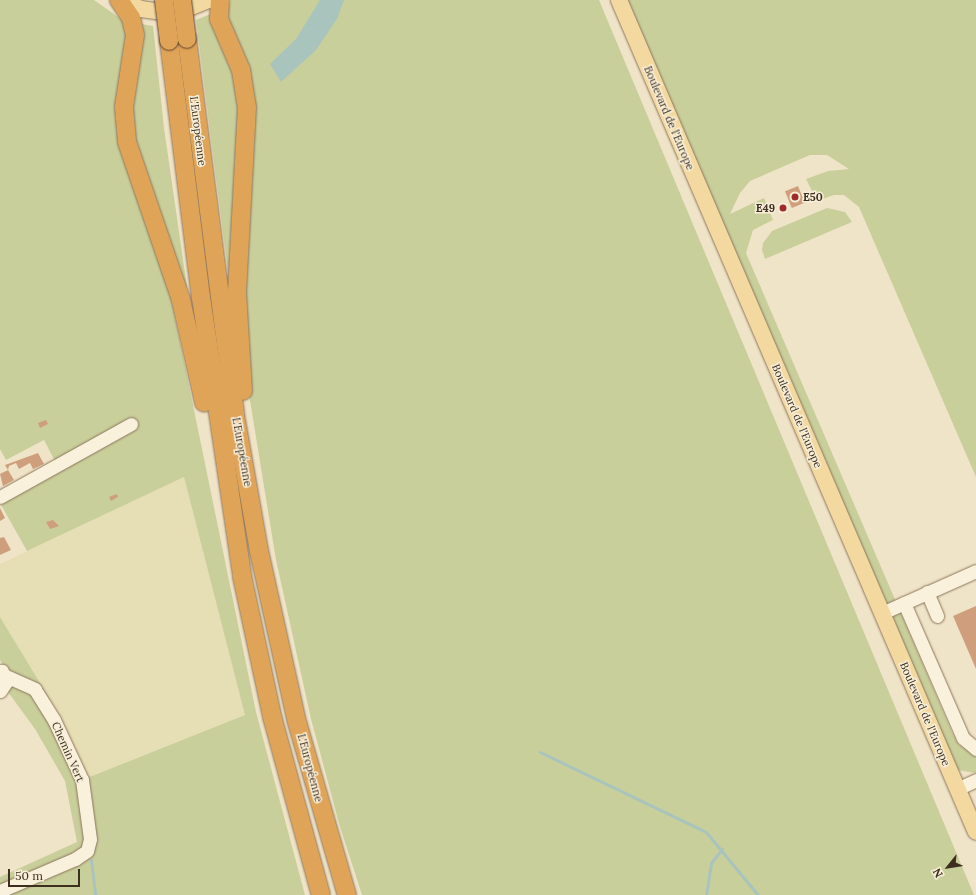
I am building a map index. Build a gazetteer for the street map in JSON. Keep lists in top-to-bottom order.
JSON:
{
  "streets": {
    "highway": ["L'Européenne"],
    "main road": ["Boulevard de l'Europe"],
    "street": ["Chemin Vert"]
  },
  "places": ["E50", "E49"],
  "scale_bar": "50 m",
  "north": "bottom left"
}
